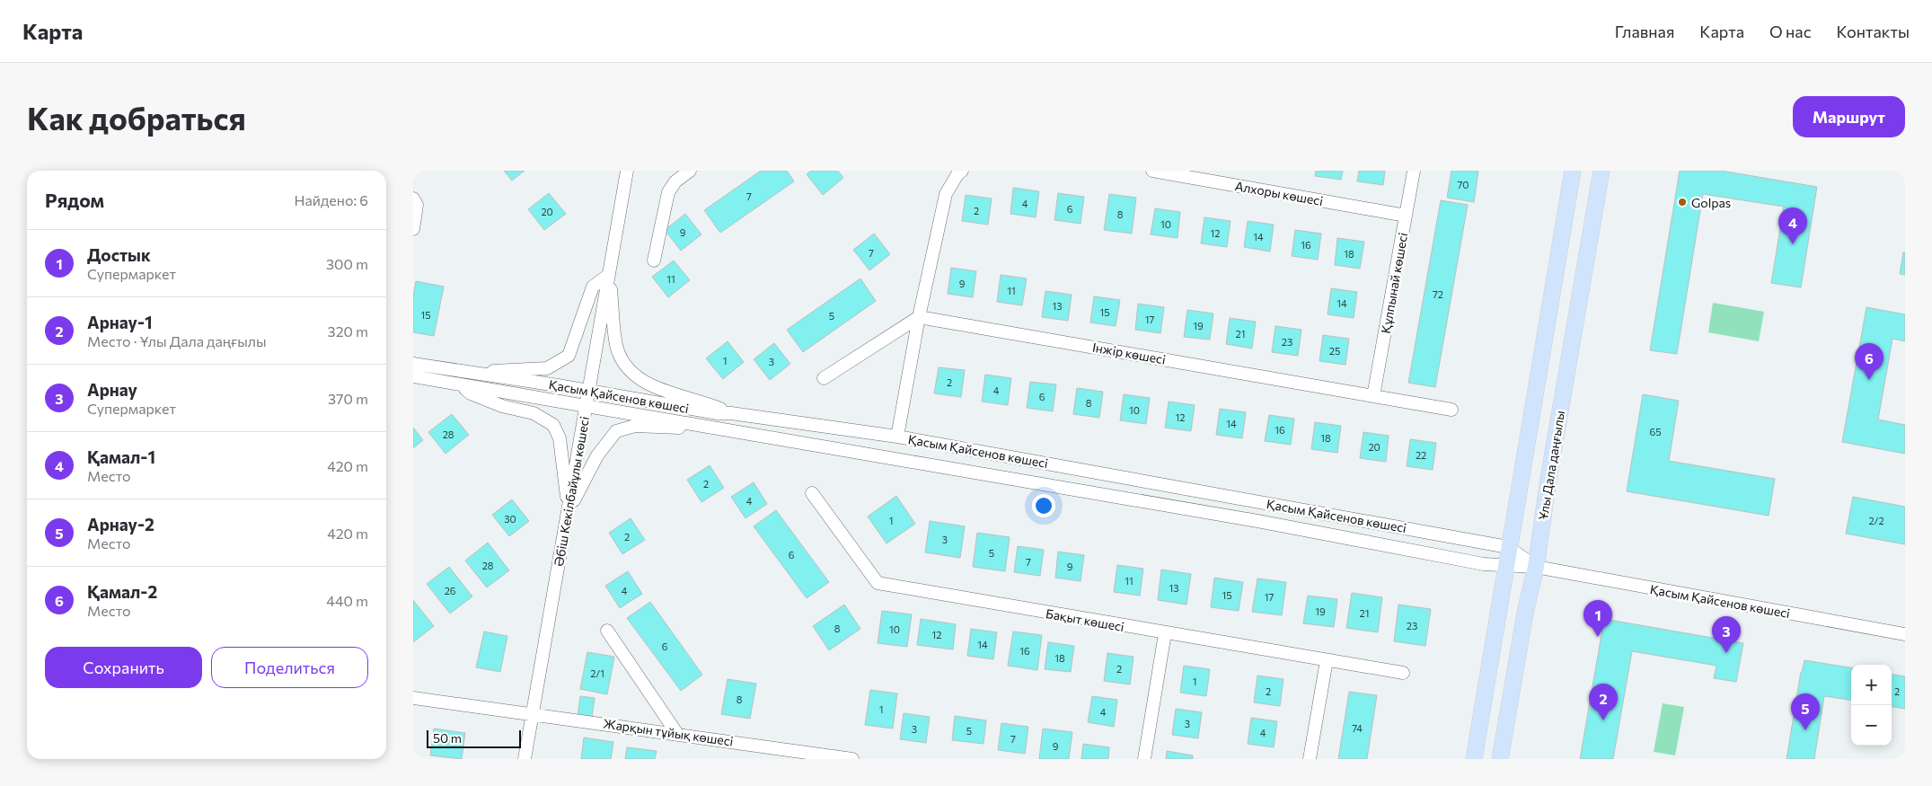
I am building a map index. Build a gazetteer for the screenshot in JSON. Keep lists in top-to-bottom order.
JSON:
{
  "streets": {
    "main road": ["Ұлы Дала даңғылы"],
    "street": [
      "Алхоры көшесі",
      "Құлпынай көшесі",
      "Інжір көшесі",
      "Қасым Қайсенов көшесі",
      "Әбіш Кекілбайұлы көшесі",
      "Бақыт көшесі",
      "Жарқын тұйық көшесі"
    ]
  },
  "crossings": [
    ["Алхоры көшесі", "Құлпынай көшесі"],
    ["Құлпынай көшесі", "Інжір көшесі"],
    ["Қасым Қайсенов көшесі", "Ұлы Дала даңғылы"],
    ["Қасым Қайсенов көшесі", "Әбіш Кекілбайұлы көшесі"],
    ["Әбіш Кекілбайұлы көшесі", "Жарқын тұйық көшесі"]
  ],
  "places": ["Golpas"],
  "house_numbers": [
    "70",
    "7",
    "4",
    "6",
    "2",
    "20",
    "8",
    "10",
    "9",
    "12",
    "14",
    "16",
    "7",
    "18",
    "11",
    "9",
    "11",
    "72",
    "14",
    "13",
    "15",
    "15",
    "5",
    "17",
    "19",
    "21",
    "23",
    "25",
    "1",
    "3",
    "2",
    "4",
    "6",
    "8",
    "10",
    "12",
    "14",
    "16",
    "65",
    "28",
    "18",
    "20",
    "22",
    "2",
    "4",
    "30",
    "1",
    "2/2",
    "2",
    "3",
    "5",
    "6",
    "7",
    "28",
    "9",
    "11",
    "13",
    "26",
    "4",
    "15",
    "17",
    "19",
    "21",
    "23",
    "8",
    "10",
    "12",
    "14",
    "6",
    "16",
    "18",
    "2",
    "2/1",
    "1",
    "2",
    "2",
    "8",
    "1",
    "4",
    "3",
    "74",
    "3",
    "5",
    "4",
    "7",
    "9"
  ],
  "scale_bar": "50 m",
  "page": {
    "header": "Карта",
    "nav": [
      "Главная",
      "Карта",
      "О нас",
      "Контакты"
    ],
    "buttons": [
      "Маршрут",
      ["Сохранить", "Поделиться"]
    ],
    "title": "Как добраться",
    "heading": ["Рядом", "Найдено: 6"],
    "pins": [
      "4",
      "6",
      "1",
      "3",
      "2",
      "5"
    ],
    "list": [
      {
        "mark": "1",
        "name": "Достык",
        "note": "Супермаркет",
        "value": "300 m"
      },
      {
        "mark": "2",
        "name": "Арнау-1",
        "note": "Место · Ұлы Дала даңғылы",
        "value": "320 m"
      },
      {
        "mark": "3",
        "name": "Арнау",
        "note": "Супермаркет",
        "value": "370 m"
      },
      {
        "mark": "4",
        "name": "Қамал-1",
        "note": "Место",
        "value": "420 m"
      },
      {
        "mark": "5",
        "name": "Арнау-2",
        "note": "Место",
        "value": "420 m"
      },
      {
        "mark": "6",
        "name": "Қамал-2",
        "note": "Место",
        "value": "440 m"
      }
    ],
    "map_buttons": ["+", "−"],
    "scale": "50 m"
  }
}
